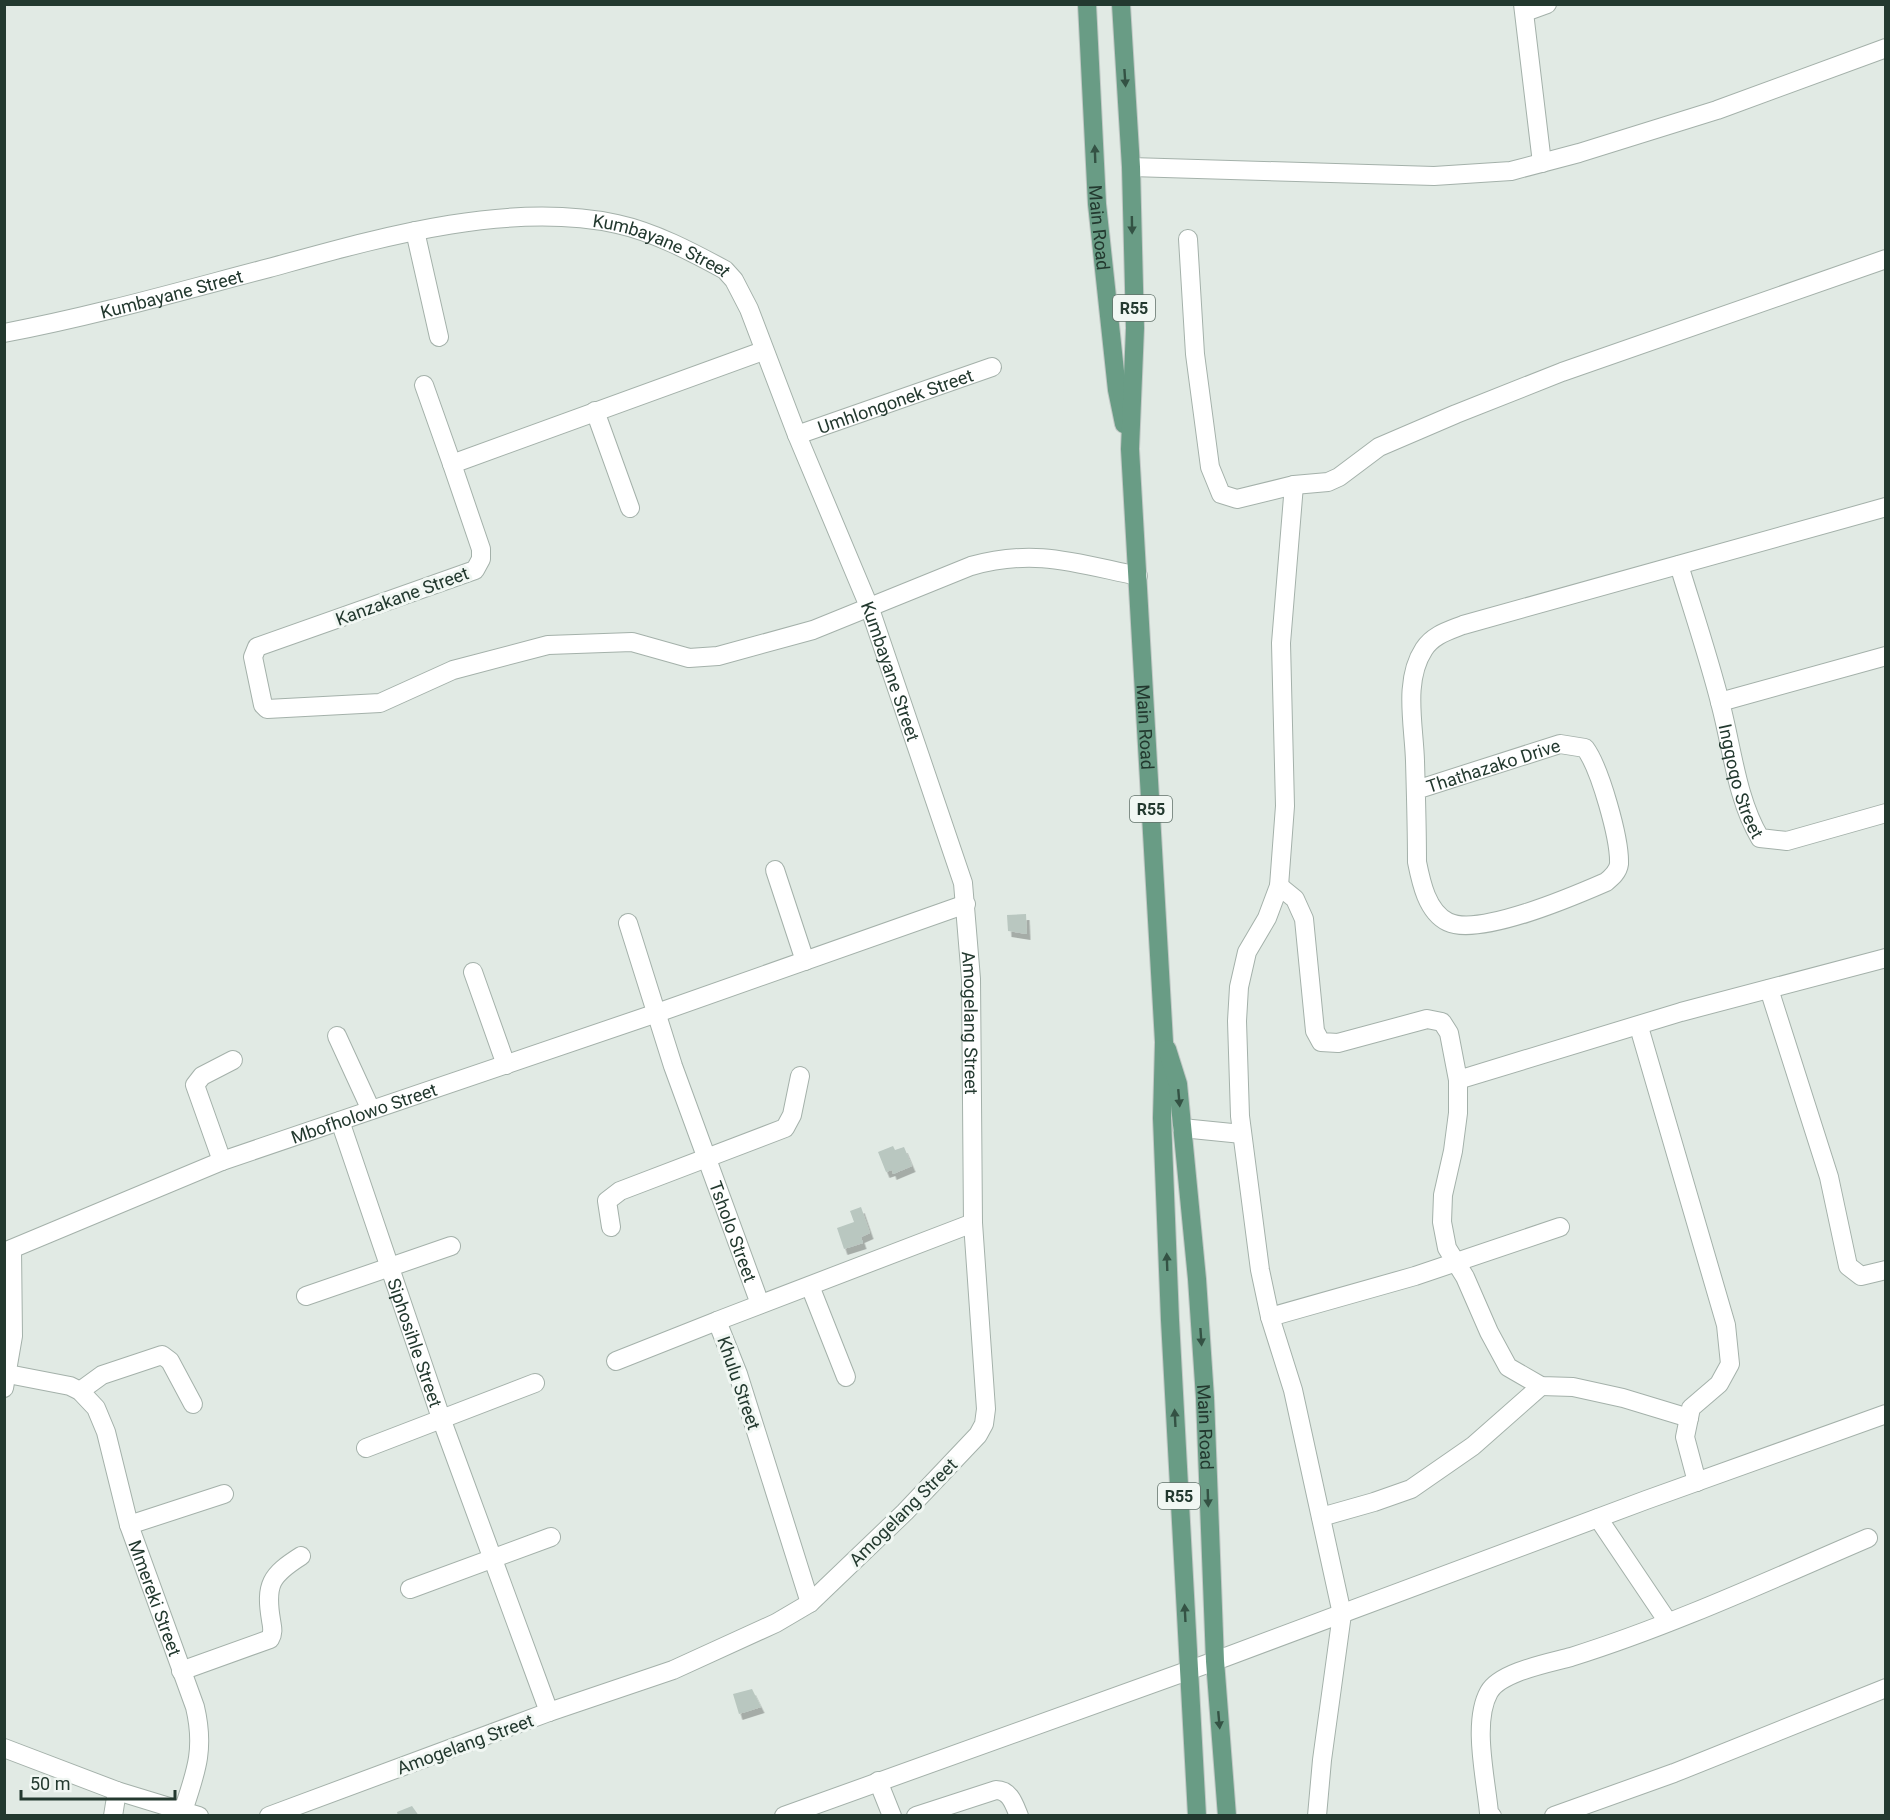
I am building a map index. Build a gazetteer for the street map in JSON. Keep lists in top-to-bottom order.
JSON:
{
  "streets": {
    "main road": ["Main Road", "R55"],
    "street": [
      "Kumbayane Street",
      "Umhlongonek Street",
      "Kanzakane Street",
      "Thathazako Drive",
      "Ingqoqo Street",
      "Amogelang Street",
      "Mbofholowo Street",
      "Tsholo Street",
      "Siphosihle Street",
      "Khulu Street",
      "Mmereki Street"
    ]
  },
  "crossings": [
    ["Kumbayane Street", "Umhlongonek Street"],
    ["Kumbayane Street", "Kanzakane Street"],
    ["Kumbayane Street", "Amogelang Street"],
    ["Thathazako Drive", "Ingqoqo Street"],
    ["Amogelang Street", "Mbofholowo Street"],
    ["Amogelang Street", "Siphosihle Street"],
    ["Amogelang Street", "Khulu Street"],
    ["Mbofholowo Street", "Tsholo Street"],
    ["Mbofholowo Street", "Siphosihle Street"],
    ["Tsholo Street", "Khulu Street"]
  ],
  "scale_bar": "50 m"
}
